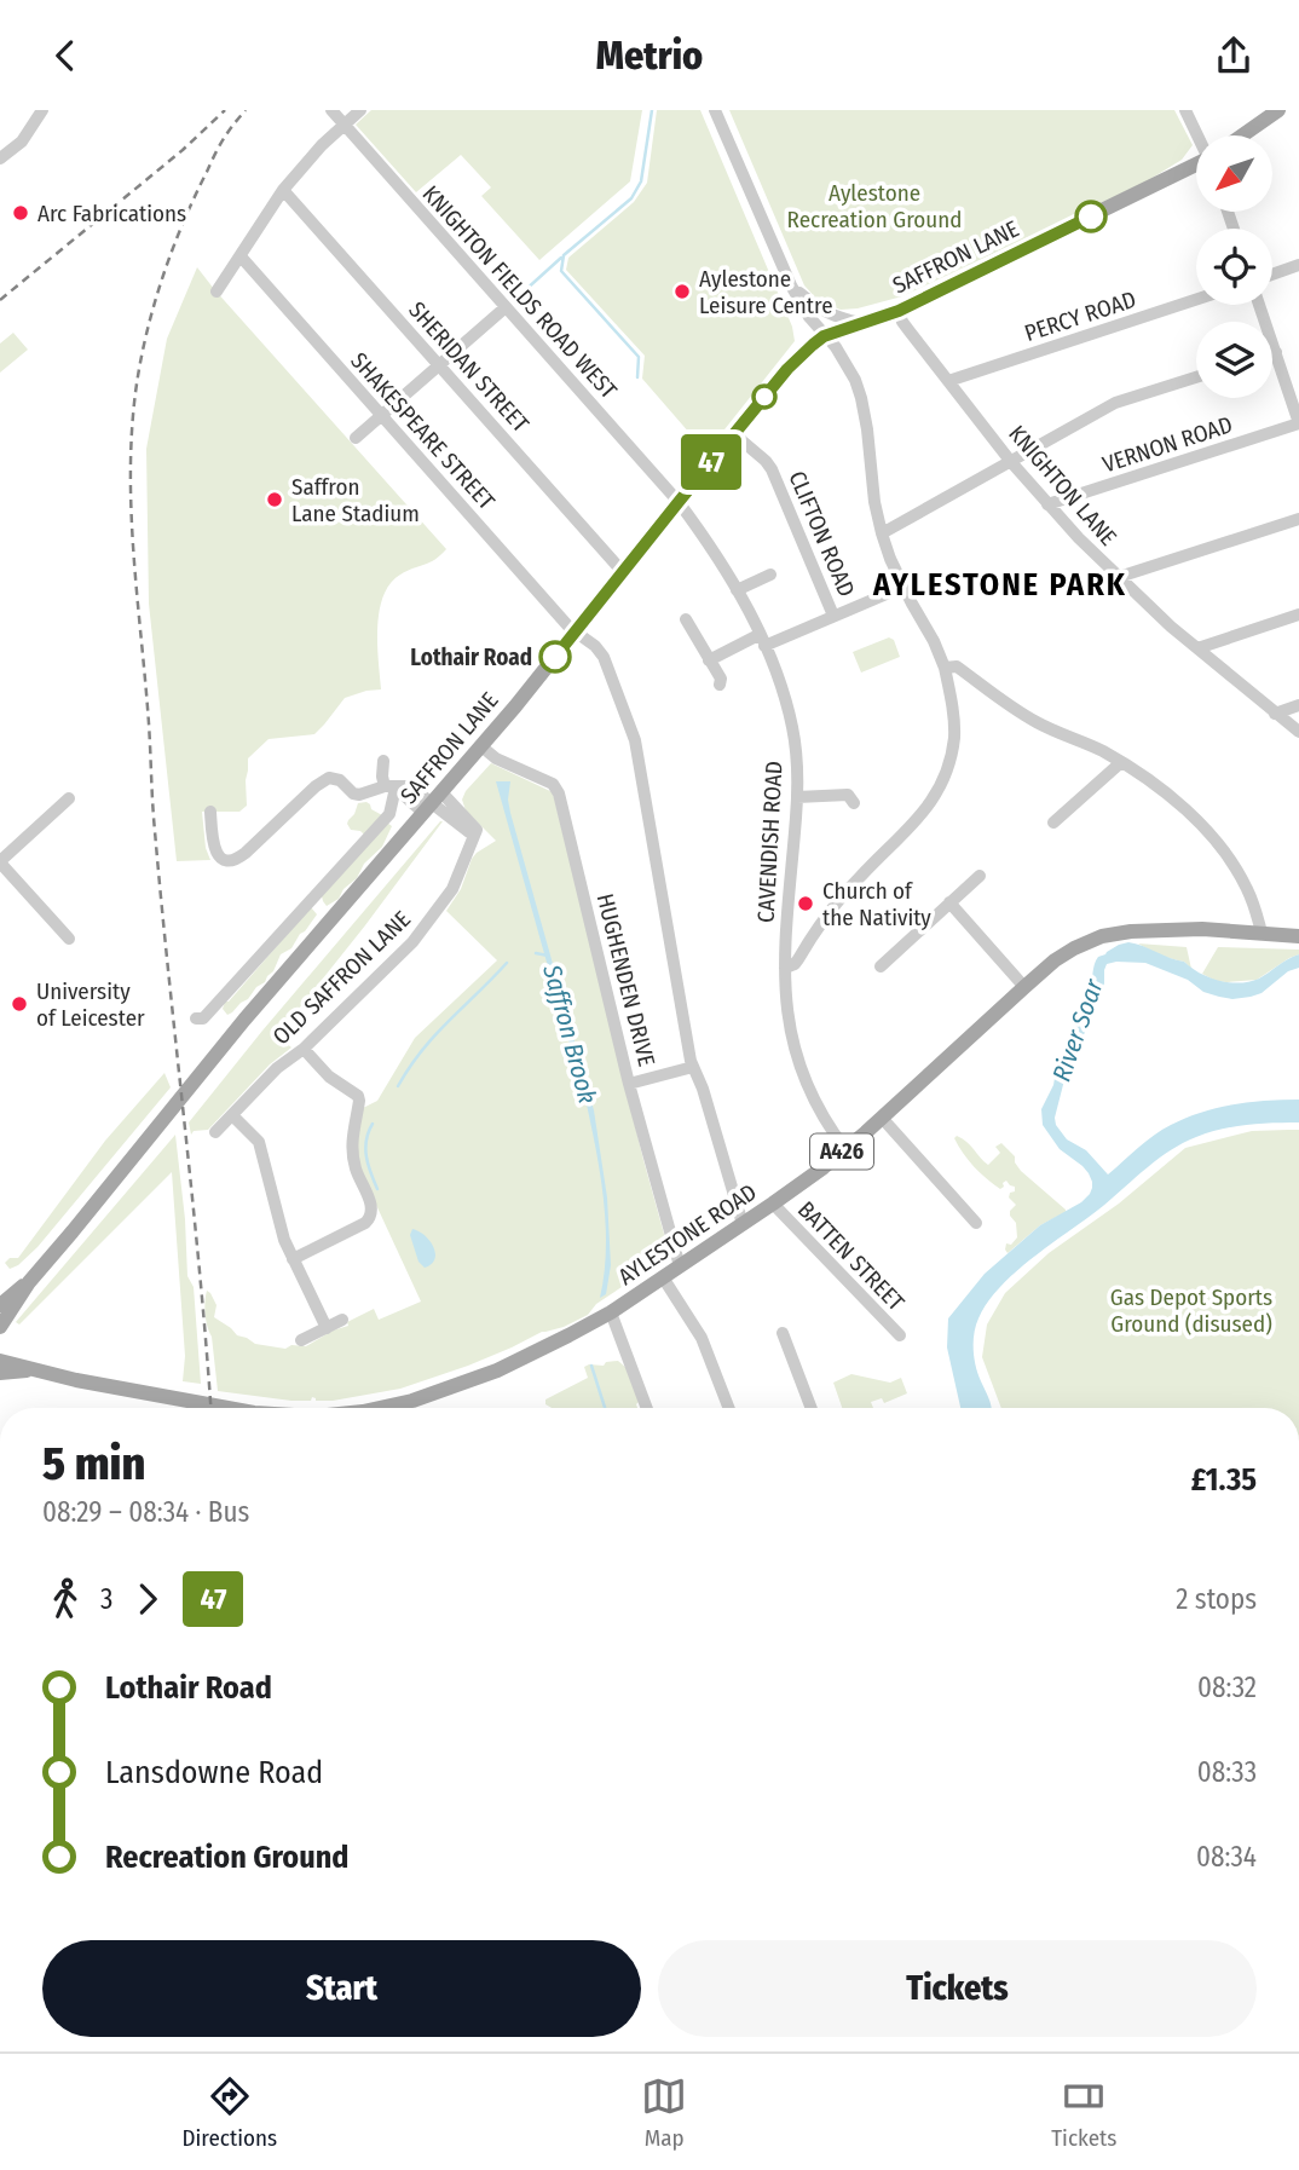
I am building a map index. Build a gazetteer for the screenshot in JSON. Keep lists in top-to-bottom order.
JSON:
{
  "streets": {
    "main road": ["SAFFRON LANE", "A426", "AYLESTONE ROAD"],
    "street": [
      "KNIGHTON FIELDS ROAD WEST",
      "PERCY ROAD",
      "SHERIDAN STREET",
      "SHAKESPEARE STREET",
      "VERNON ROAD",
      "KNIGHTON LANE",
      "CLIFTON ROAD",
      "CAVENDISH ROAD",
      "OLD SAFFRON LANE",
      "HUGHENDEN DRIVE",
      "BATTEN STREET"
    ]
  },
  "crossings": [
    ["SAFFRON LANE", "KNIGHTON FIELDS ROAD WEST"],
    ["SAFFRON LANE", "SHERIDAN STREET"],
    ["SAFFRON LANE", "SHAKESPEARE STREET"],
    ["SAFFRON LANE", "KNIGHTON LANE"],
    ["SAFFRON LANE", "CLIFTON ROAD"],
    ["SAFFRON LANE", "CAVENDISH ROAD"],
    ["SAFFRON LANE", "OLD SAFFRON LANE"],
    ["SAFFRON LANE", "HUGHENDEN DRIVE"],
    ["KNIGHTON FIELDS ROAD WEST", "CAVENDISH ROAD"],
    ["PERCY ROAD", "KNIGHTON LANE"],
    ["VERNON ROAD", "KNIGHTON LANE"],
    ["CAVENDISH ROAD", "AYLESTONE ROAD"],
    ["HUGHENDEN DRIVE", "AYLESTONE ROAD"],
    ["AYLESTONE ROAD", "BATTEN STREET"]
  ],
  "districts": ["AYLESTONE PARK"],
  "water": ["River Soar", "Saffron Brook"],
  "parks": ["Aylestone Recreation Ground", "Gas Depot Sports Ground (disused)"],
  "places": [
    "Arc Fabrications",
    "Aylestone Leisure Centre",
    "Saffron Lane Stadium",
    "Lothair Road",
    "Church of the Nativity",
    "University of Leicester"
  ],
  "lines": ["bus line 47"],
  "north": "bottom left",
  "page": {
    "header": "Metrio",
    "on_map": "47",
    "heading": ["5 min", "08:29 – 08:34 · Bus", "£1.35"],
    "legs": ["3", "47", "2 stops"],
    "list": [
      {
        "name": "Lothair Road",
        "value": "08:32"
      },
      {
        "name": "Lansdowne Road",
        "value": "08:33"
      },
      {
        "name": "Recreation Ground",
        "value": "08:34"
      }
    ],
    "buttons": ["Start", "Tickets"],
    "tabs": ["Directions", "Map", "Tickets"]
  }
}
